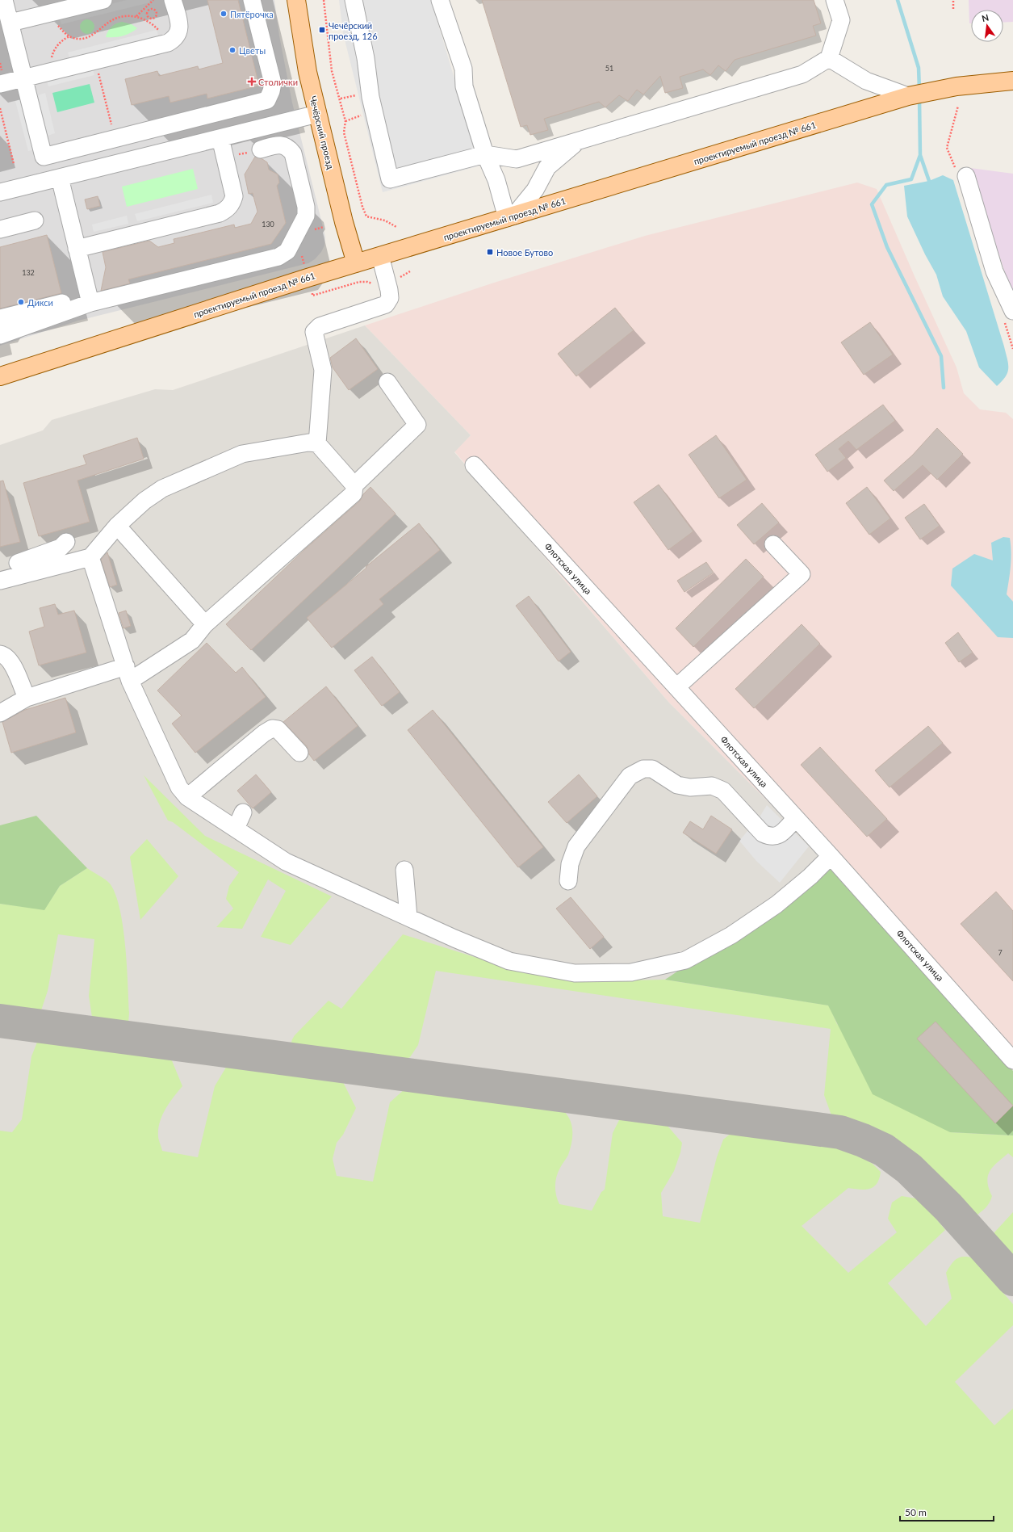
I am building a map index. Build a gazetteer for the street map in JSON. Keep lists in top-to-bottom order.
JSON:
{
  "streets": {
    "main road": ["Чечёрский проезд", "проектируемый проезд № 661"],
    "street": ["Флотская улица"]
  },
  "crossings": [
    ["Чечёрский проезд", "проектируемый проезд № 661"]
  ],
  "places": {
    "other": ["Пятёрочка", "Цветы", "Дикси"],
    "transit": ["Чечёрский проезд, 126", "Новое Бутово"],
    "health": ["Столички"]
  },
  "house_numbers": [
    "51",
    "130",
    "132",
    "7"
  ],
  "scale_bar": "50 m",
  "north": "top"
}
